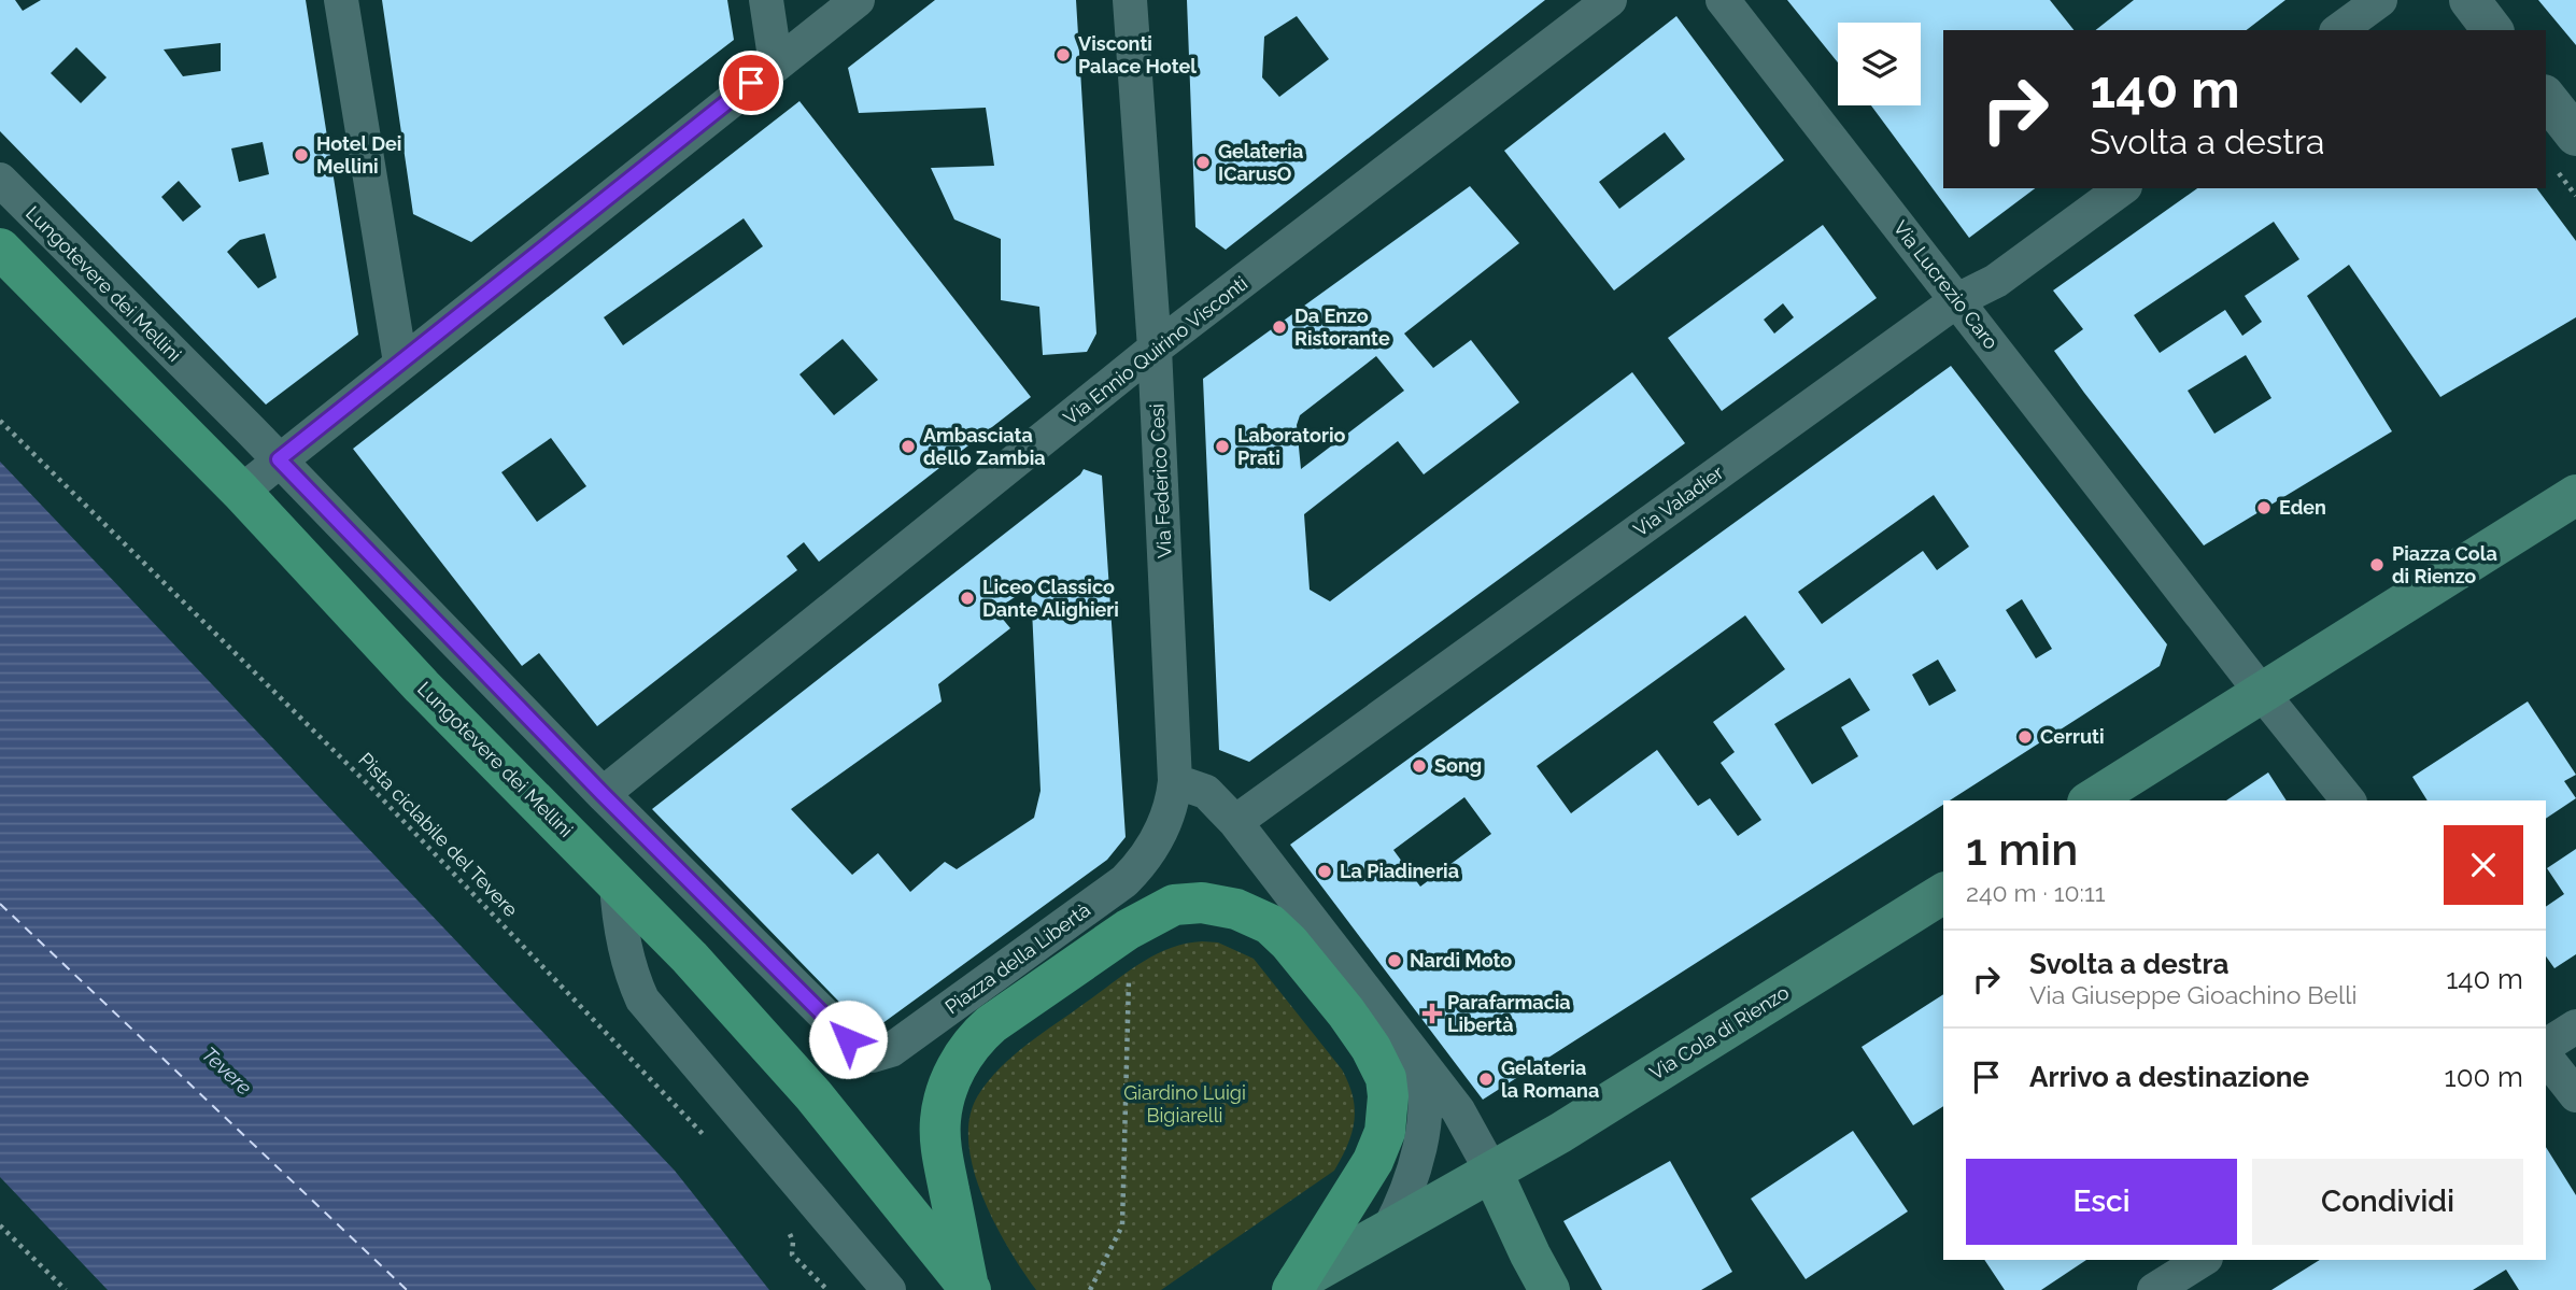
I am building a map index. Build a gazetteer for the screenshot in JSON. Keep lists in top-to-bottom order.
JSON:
{
  "streets": {
    "main road": ["Lungotevere dei Mellini", "Via Cola di Rienzo"],
    "street": [
      "Via Lucrezio Caro",
      "Via Ennio Quirino Visconti",
      "Via Federico Cesi",
      "Via Valadier",
      "Piazza della Libertà"
    ],
    "path": ["Pista ciclabile del Tevere"]
  },
  "crossings": [
    ["Lungotevere dei Mellini", "Via Ennio Quirino Visconti"],
    ["Lungotevere dei Mellini", "Piazza della Libertà"],
    ["Via Lucrezio Caro", "Via Valadier"],
    ["Via Ennio Quirino Visconti", "Via Federico Cesi"],
    ["Via Federico Cesi", "Piazza della Libertà"]
  ],
  "water": ["Tevere"],
  "parks": ["Giardino Luigi Bigiarelli"],
  "places": {
    "other": [
      "Visconti Palace Hotel",
      "Hotel Dei Mellini",
      "Gelateria ICarusO",
      "Da Enzo Ristorante",
      "Ambasciata dello Zambia",
      "Laboratorio Prati",
      "Eden",
      "Piazza Cola di Rienzo",
      "Liceo Classico Dante Alighieri",
      "Cerruti",
      "Song",
      "La Piadineria",
      "Nardi Moto",
      "Gelateria la Romana"
    ],
    "health": ["Parafarmacia Libertà"]
  },
  "page": {
    "turn": ["140 m", "Svolta a destra"],
    "heading": ["1 min", "240 m · 10:11"],
    "list": [
      {
        "name": "Svolta a destra",
        "note": "Via Giuseppe Gioachino Belli",
        "value": "140 m"
      },
      {
        "name": "Arrivo a destinazione",
        "value": "100 m"
      }
    ],
    "buttons": ["Esci", "Condividi"]
  }
}
